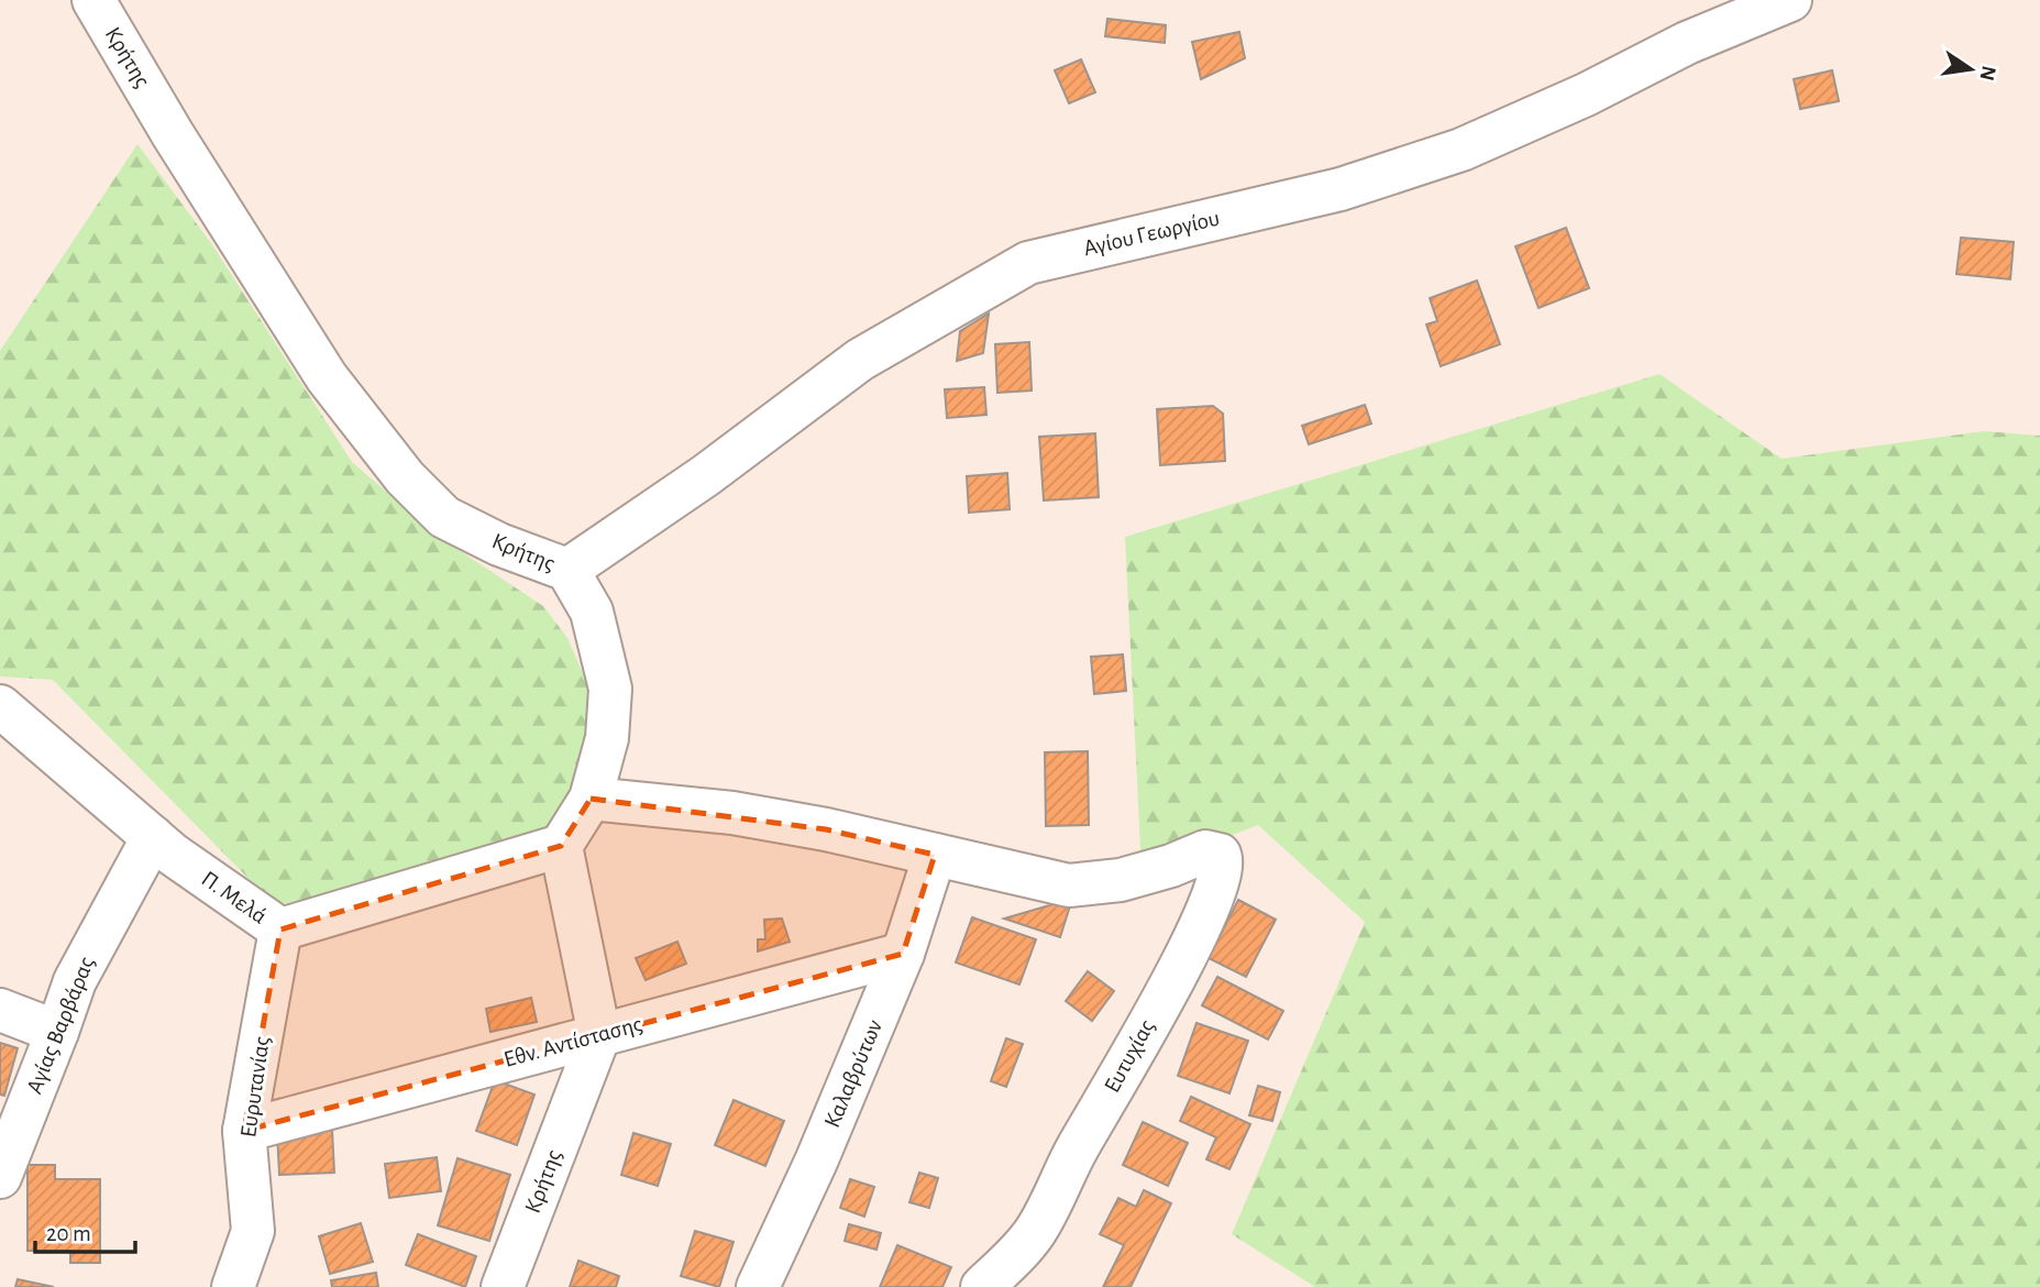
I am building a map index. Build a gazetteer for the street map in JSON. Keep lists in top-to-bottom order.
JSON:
{
  "streets": {
    "street": [
      "Κρήτης",
      "Αγίου Γεωργίου",
      "Π. Μελά",
      "Αγίας Βαρβάρας",
      "Εθν. Αντίστασης",
      "Ευτυχίας",
      "Καλαβρύτων",
      "Ευρυτανίας"
    ]
  },
  "crossings": [
    ["Κρήτης", "Αγίου Γεωργίου"],
    ["Κρήτης", "Π. Μελά"],
    ["Κρήτης", "Εθν. Αντίστασης"],
    ["Π. Μελά", "Αγίας Βαρβάρας"],
    ["Π. Μελά", "Ευρυτανίας"],
    ["Εθν. Αντίστασης", "Καλαβρύτων"],
    ["Εθν. Αντίστασης", "Ευρυτανίας"],
    ["Ευτυχίας", "Καλαβρύτων"]
  ],
  "scale_bar": "20 m",
  "north": "right"
}
